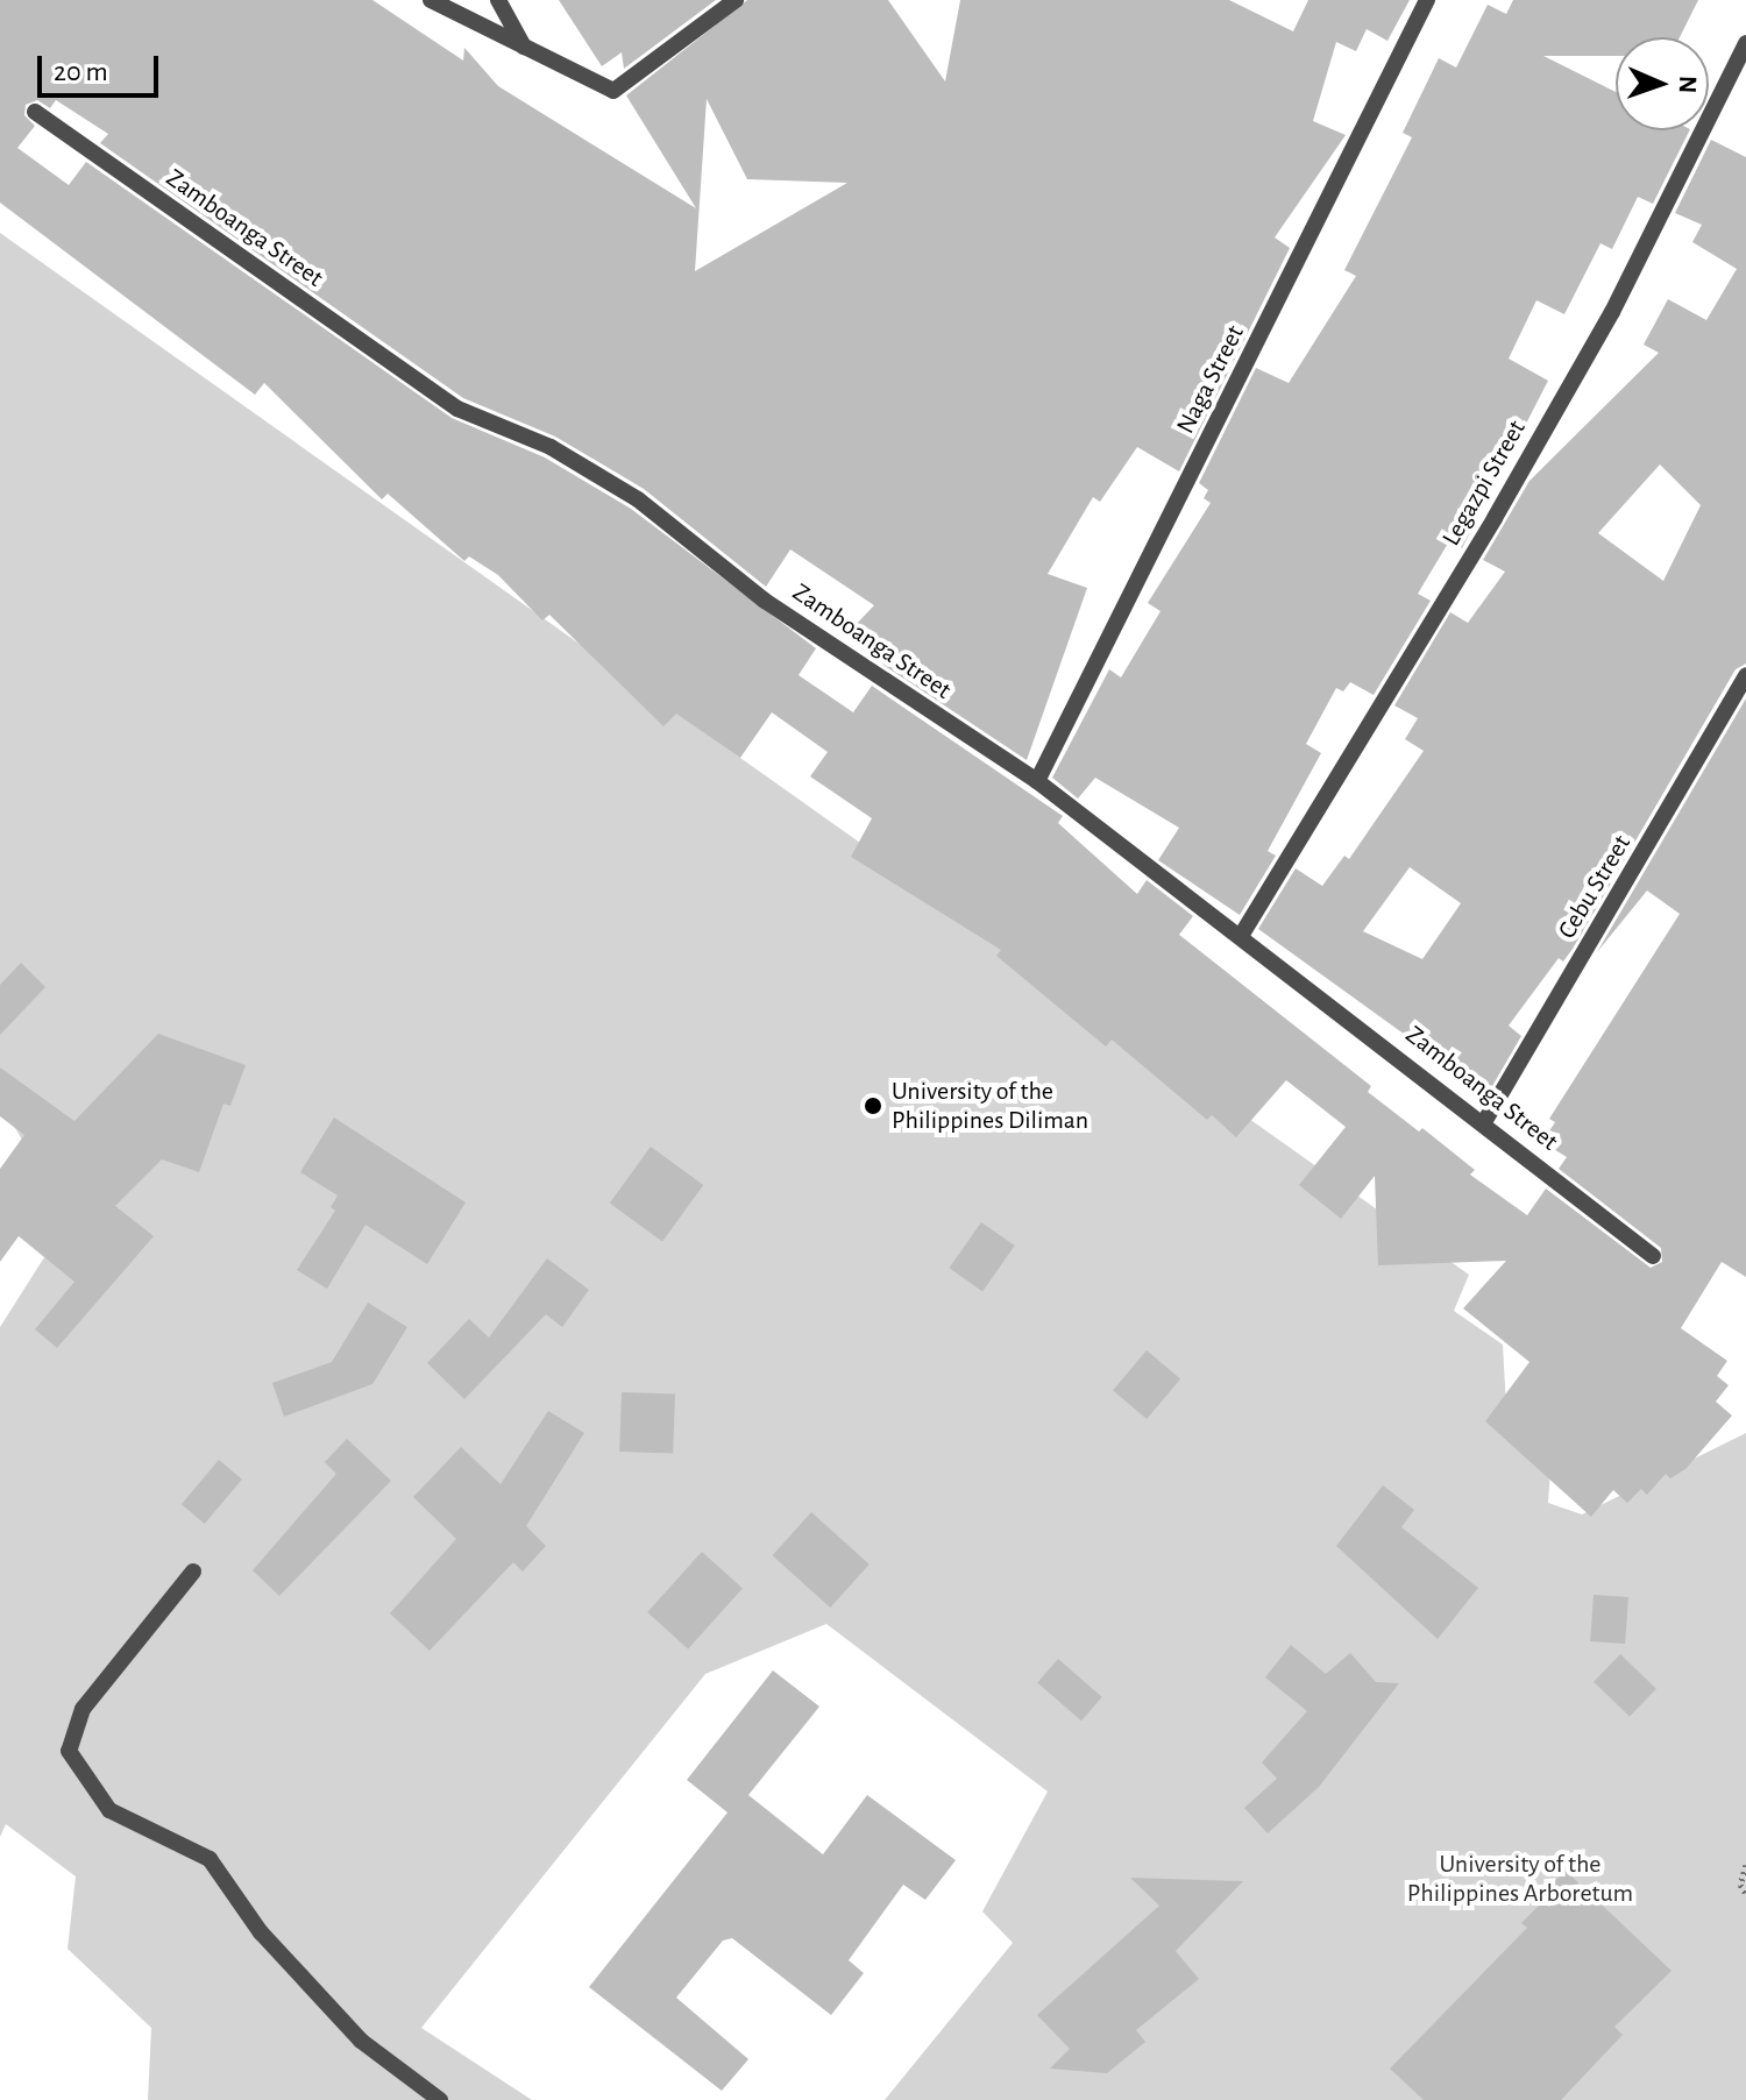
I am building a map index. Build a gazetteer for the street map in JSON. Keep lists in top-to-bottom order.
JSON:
{
  "streets": {
    "street": [
      "Zamboanga Street",
      "Naga Street",
      "Legazpi Street",
      "Cebu Street"
    ]
  },
  "crossings": [
    ["Zamboanga Street", "Naga Street"],
    ["Zamboanga Street", "Legazpi Street"],
    ["Zamboanga Street", "Cebu Street"]
  ],
  "parks": ["University of the Philippines Arboretum"],
  "places": ["University of the Philippines Diliman"],
  "scale_bar": "20 m",
  "north": "right"
}
